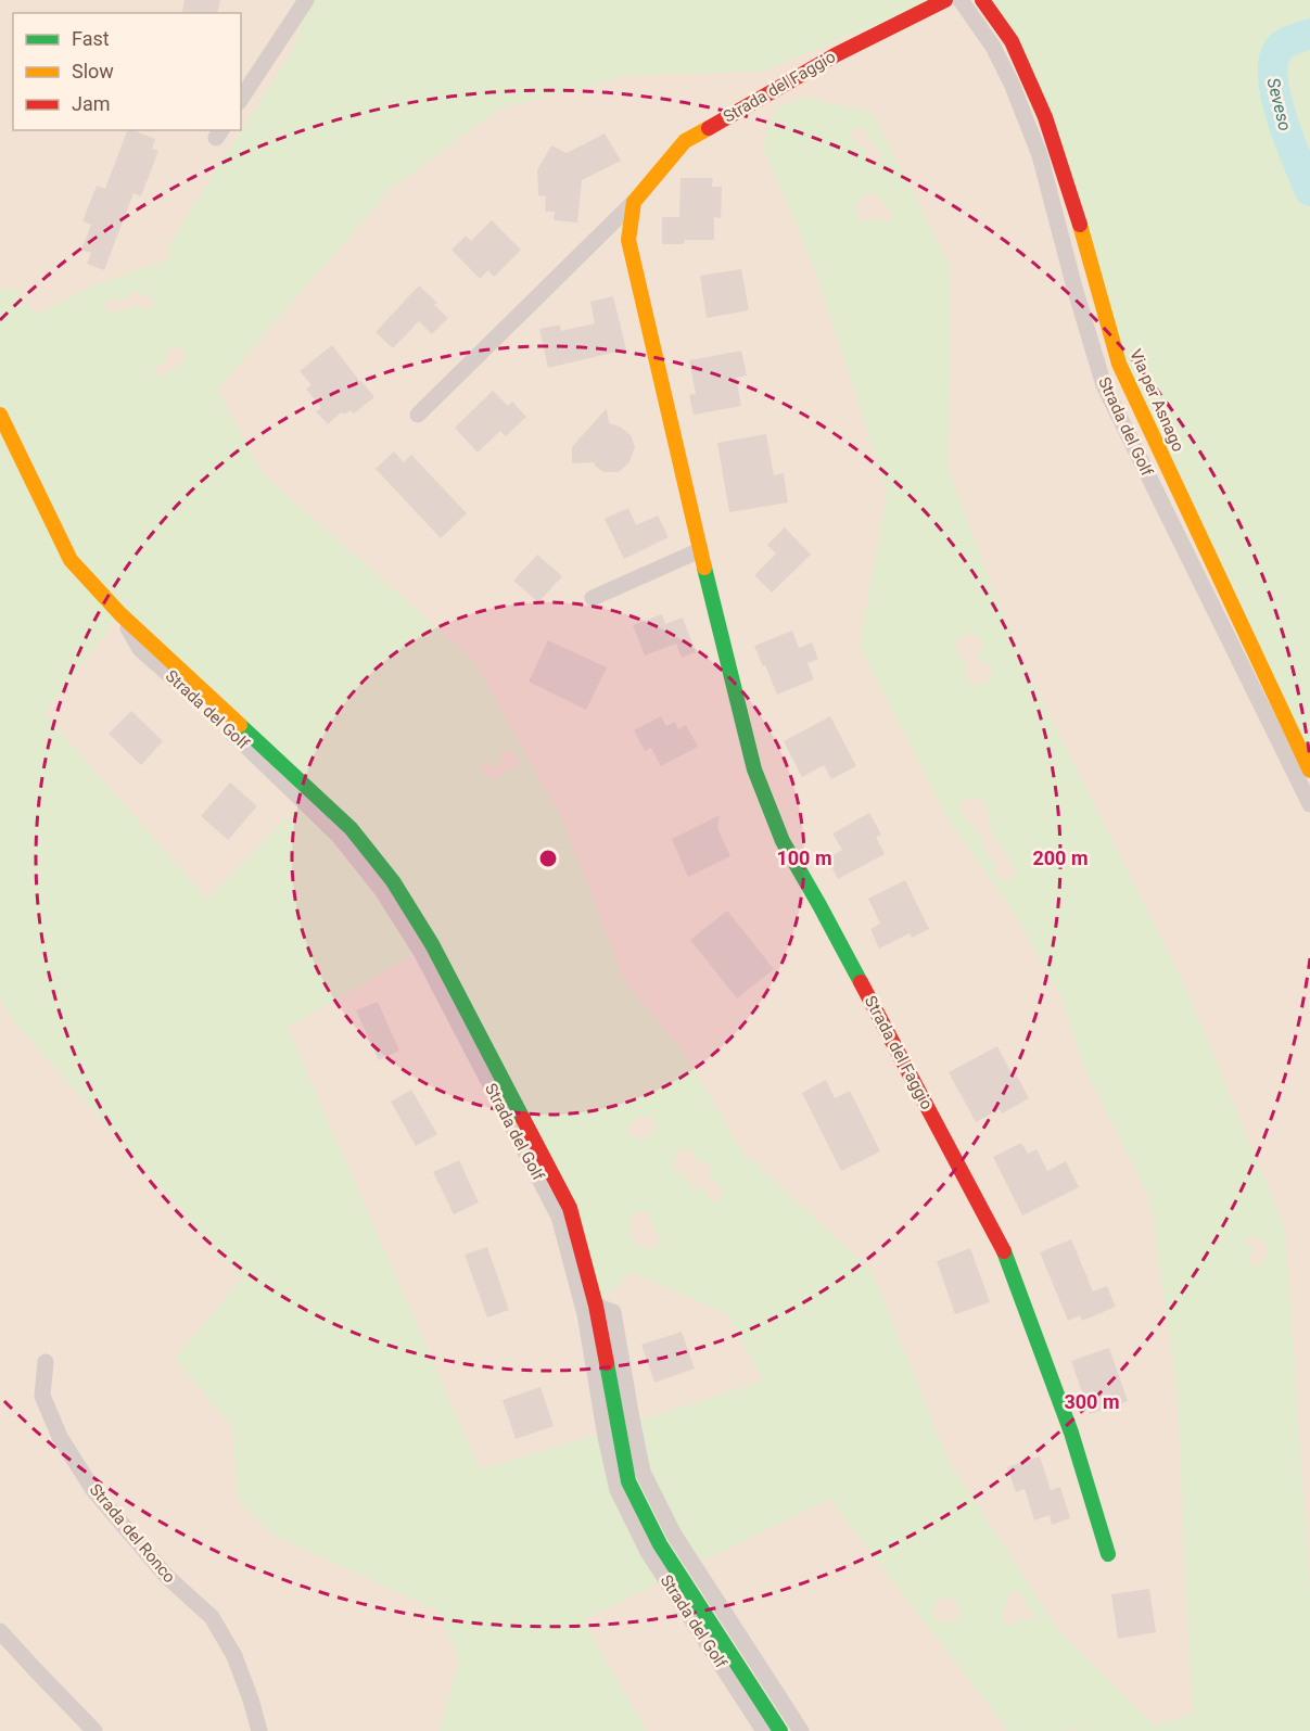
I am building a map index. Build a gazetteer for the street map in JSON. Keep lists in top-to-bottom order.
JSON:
{
  "streets": {
    "street": [
      "Strada del Faggio",
      "Via per Asnago",
      "Strada del Golf",
      "Strada del Ronco"
    ]
  },
  "water": ["Seveso"],
  "legend": ["Fast", "Slow", "Jam"],
  "rings": ["100 m", "200 m", "300 m"]
}
